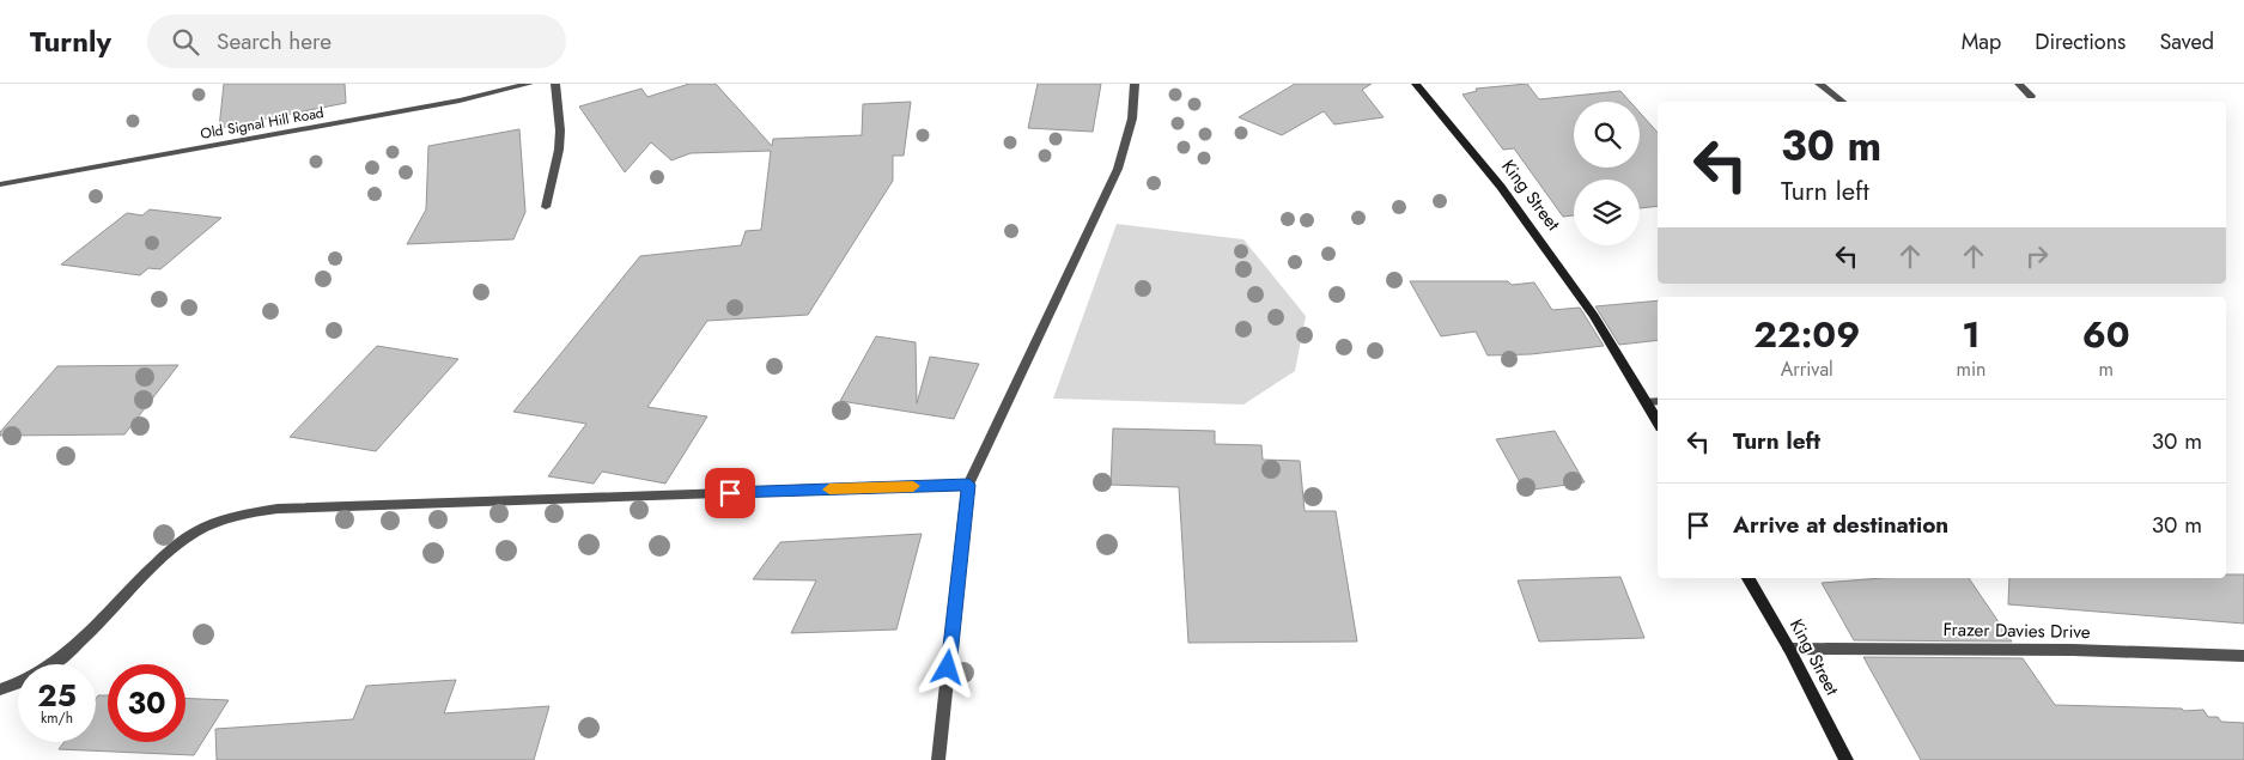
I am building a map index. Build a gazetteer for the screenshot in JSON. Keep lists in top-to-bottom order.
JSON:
{
  "streets": {
    "main road": ["King Street"],
    "street": ["Old Signal Hill Road", "Frazer Davies Drive"]
  },
  "crossings": [
    ["King Street", "Frazer Davies Drive"]
  ],
  "page": {
    "header": "Turnly",
    "search": "Search here",
    "nav": ["Map", "Directions", "Saved"],
    "turn": ["30 m", "Turn left"],
    "eta": [
      "22:09",
      "Arrival",
      "1",
      "min",
      "60",
      "m"
    ],
    "list": [
      {
        "name": "Turn left",
        "value": "30 m"
      },
      {
        "name": "Arrive at destination",
        "value": "30 m"
      }
    ],
    "speed": "25 km/h",
    "limit": "30"
  }
}
